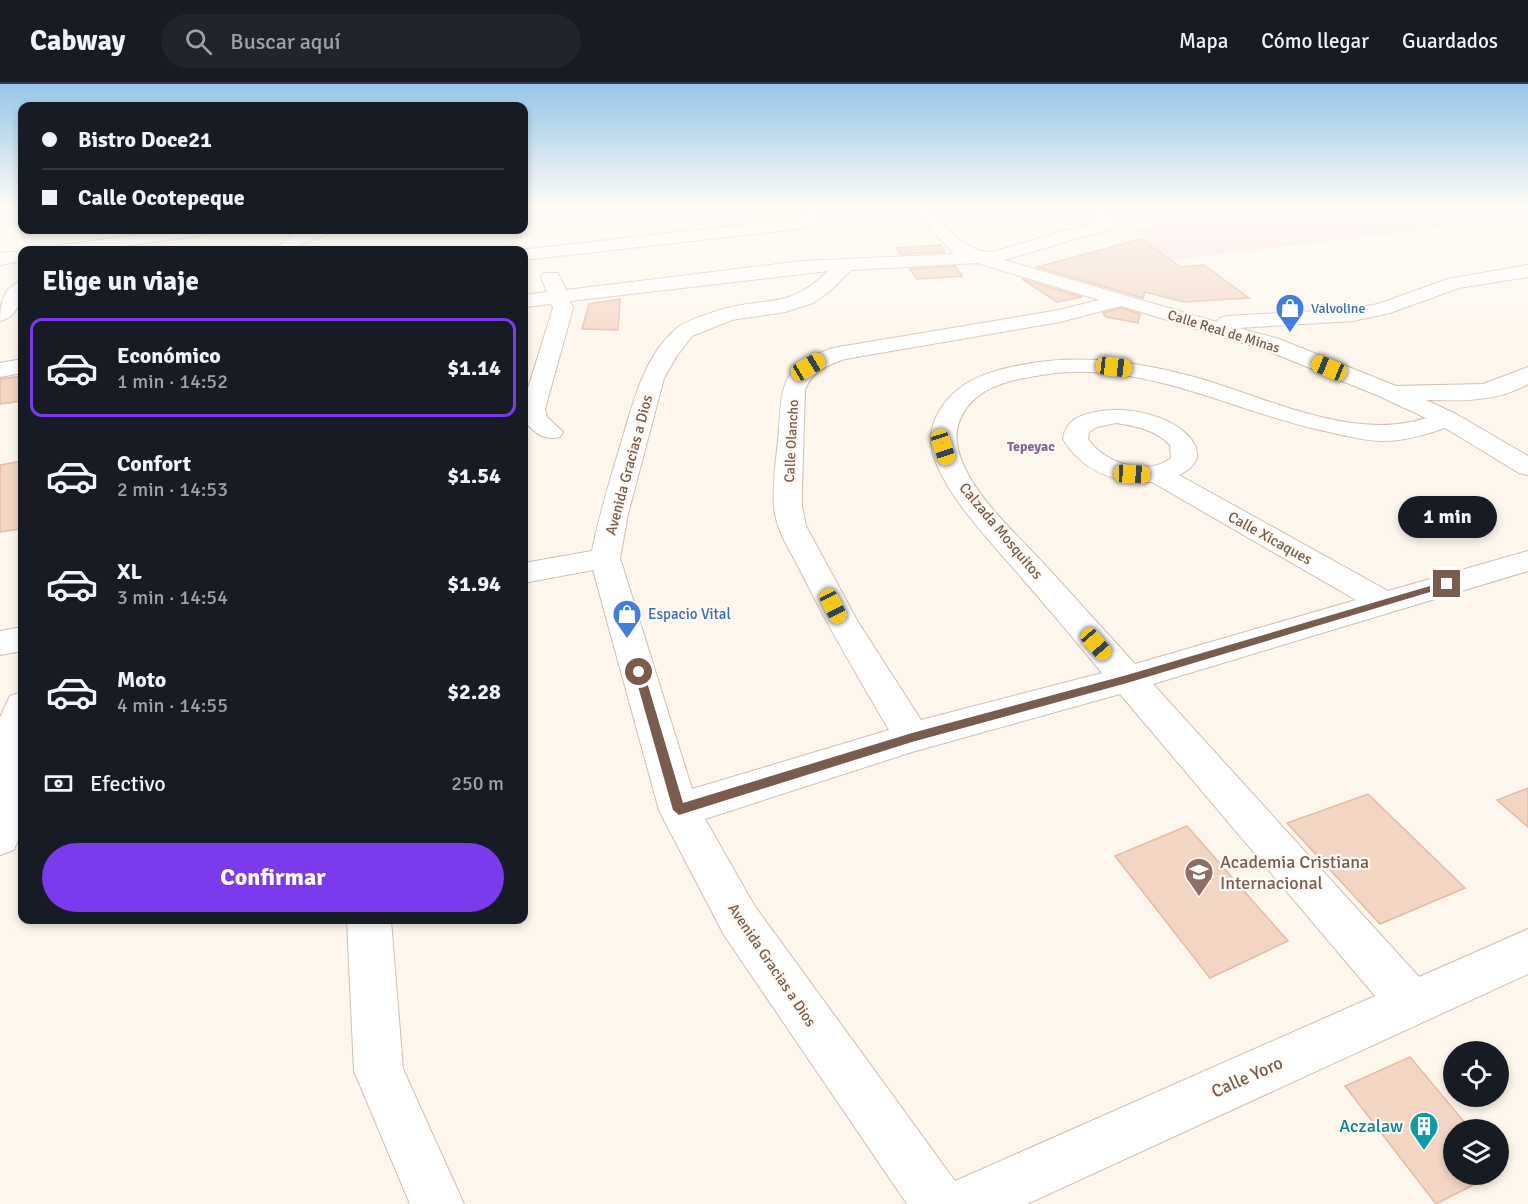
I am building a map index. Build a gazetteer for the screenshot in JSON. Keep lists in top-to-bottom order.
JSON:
{
  "streets": {
    "street": [
      "Calle Real de Minas",
      "Calle Olancho",
      "Avenida Gracias a Dios",
      "Calzada Mosquitos",
      "Calle Xicaques",
      "Calle Yoro"
    ]
  },
  "crossings": [
    ["Calle Real de Minas", "Calle Olancho"],
    ["Calle Real de Minas", "Calzada Mosquitos"],
    ["Calzada Mosquitos", "Calle Yoro"]
  ],
  "districts": ["Tepeyac"],
  "places": {
    "shop": ["Valvoline", "Espacio Vital"],
    "school or university": ["Academia Cristiana Internacional"],
    "building": ["Aczalaw"]
  },
  "page": {
    "header": "Cabway",
    "search": "Buscar aquí",
    "nav": ["Mapa", "Cómo llegar", "Guardados"],
    "banner": ["Bistro Doce21", "Calle Ocotepeque"],
    "heading": "Elige un viaje",
    "list": [
      {
        "name": "Económico",
        "note": "1 min · 14:52",
        "value": "$1.14"
      },
      {
        "name": "Confort",
        "note": "2 min · 14:53",
        "value": "$1.54"
      },
      {
        "name": "XL",
        "note": "3 min · 14:54",
        "value": "$1.94"
      },
      {
        "name": "Moto",
        "note": "4 min · 14:55",
        "value": "$2.28"
      }
    ],
    "bubble": "1 min",
    "pay": ["Efectivo", "250 m"],
    "buttons": "Confirmar"
  }
}
